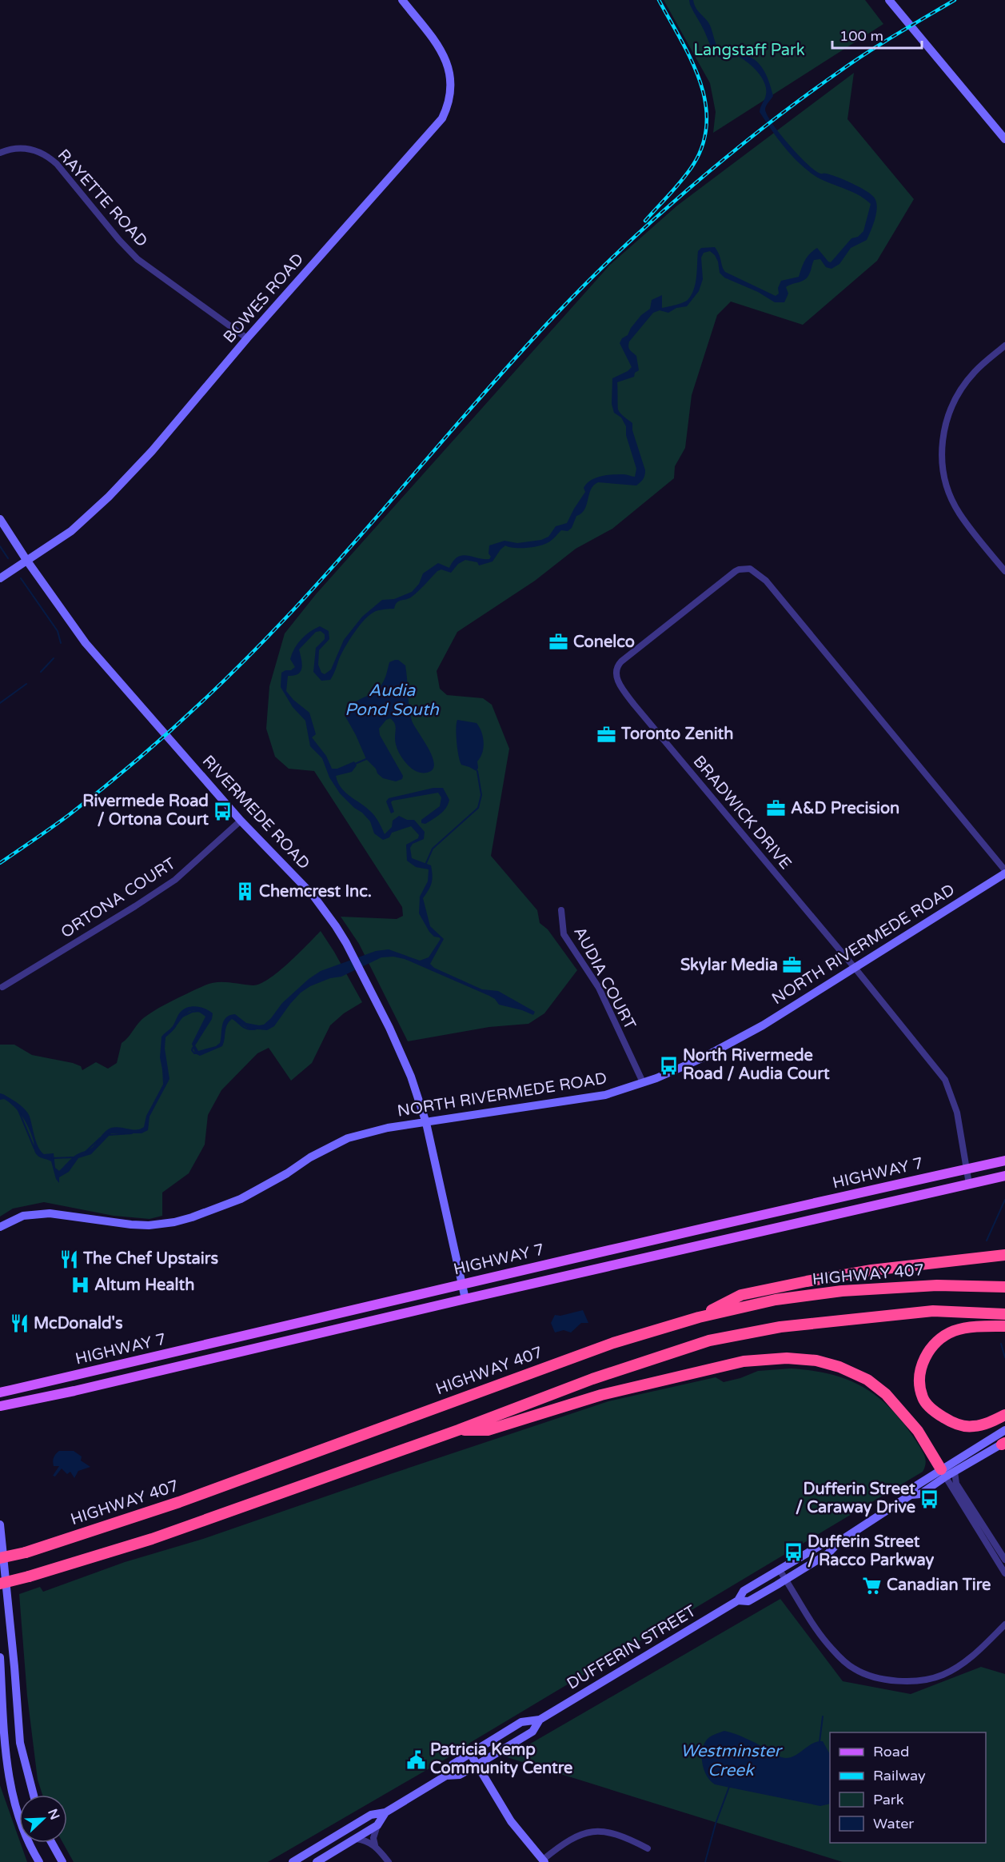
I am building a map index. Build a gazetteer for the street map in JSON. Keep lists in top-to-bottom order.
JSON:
{
  "streets": {
    "highway": ["HIGHWAY 407"],
    "main road": ["HIGHWAY 7"],
    "street": [
      "RAYETTE ROAD",
      "BOWES ROAD",
      "RIVERMEDE ROAD",
      "BRADWICK DRIVE",
      "ORTONA COURT",
      "NORTH RIVERMEDE ROAD",
      "AUDIA COURT",
      "DUFFERIN STREET"
    ]
  },
  "crossings": [
    ["RAYETTE ROAD", "BOWES ROAD"],
    ["BOWES ROAD", "RIVERMEDE ROAD"],
    ["RIVERMEDE ROAD", "ORTONA COURT"],
    ["RIVERMEDE ROAD", "NORTH RIVERMEDE ROAD"],
    ["RIVERMEDE ROAD", "HIGHWAY 7"],
    ["BRADWICK DRIVE", "NORTH RIVERMEDE ROAD"],
    ["BRADWICK DRIVE", "HIGHWAY 7"],
    ["NORTH RIVERMEDE ROAD", "AUDIA COURT"]
  ],
  "water": ["Audia Pond South", "Westminster Creek"],
  "parks": ["Langstaff Park"],
  "places": {
    "office": [
      "Conelco",
      "Toronto Zenith",
      "A&D Precision",
      "Skylar Media"
    ],
    "bus stop": [
      "Rivermede Road / Ortona Court",
      "North Rivermede Road / Audia Court",
      "Dufferin Street / Caraway Drive",
      "Dufferin Street / Racco Parkway"
    ],
    "building": ["Chemcrest Inc."],
    "restaurant": ["The Chef Upstairs", "McDonald's"],
    "hospital": ["Altum Health"],
    "supermarket": ["Canadian Tire"],
    "public building": ["Patricia Kemp Community Centre"]
  },
  "legend": [
    "Road",
    "Railway",
    "Park",
    "Water"
  ],
  "scale_bar": "100 m",
  "north": "top right"
}
